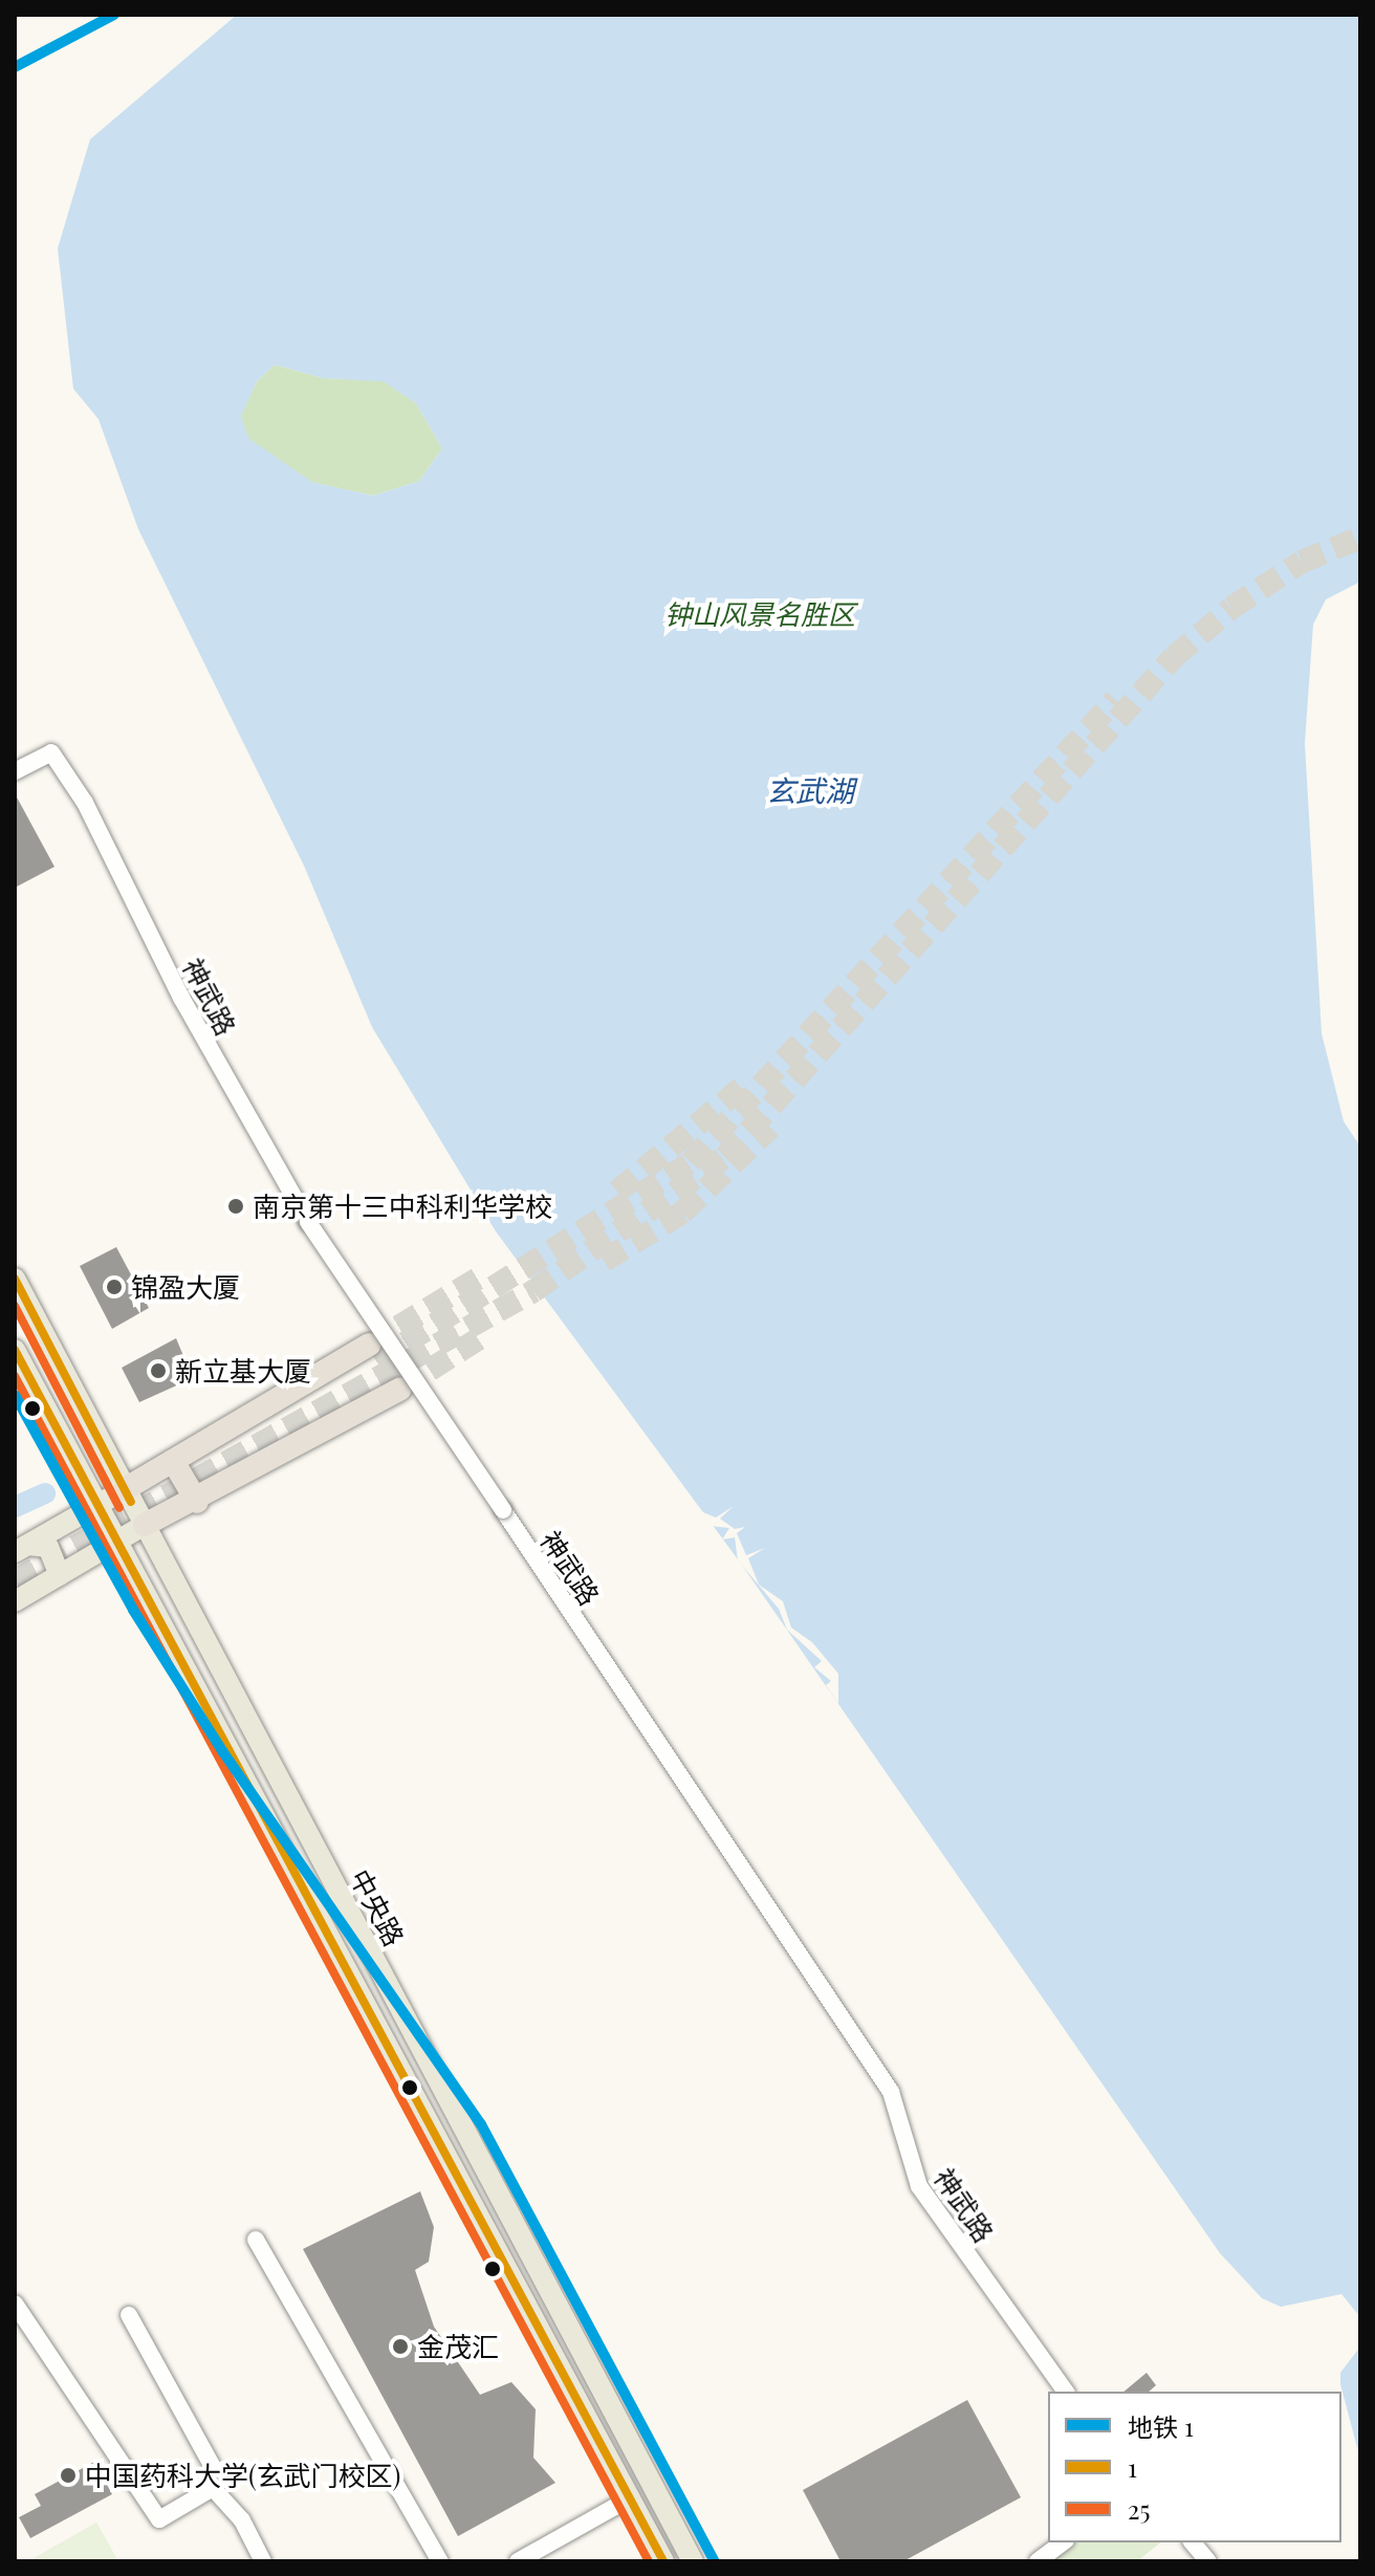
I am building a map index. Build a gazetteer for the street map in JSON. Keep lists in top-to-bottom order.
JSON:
{
  "streets": {
    "main road": ["中央路"],
    "street": ["神武路"]
  },
  "water": ["玄武湖"],
  "parks": ["钟山风景名胜区"],
  "places": [
    "南京第十三中科利华学校",
    "锦盈大厦",
    "新立基大厦",
    "金茂汇",
    "中国药科大学(玄武门校区)"
  ],
  "lines": ["metro line 1", "transit line 1", "transit line 25"],
  "legend": ["地铁 1", "1", "25"]
}
